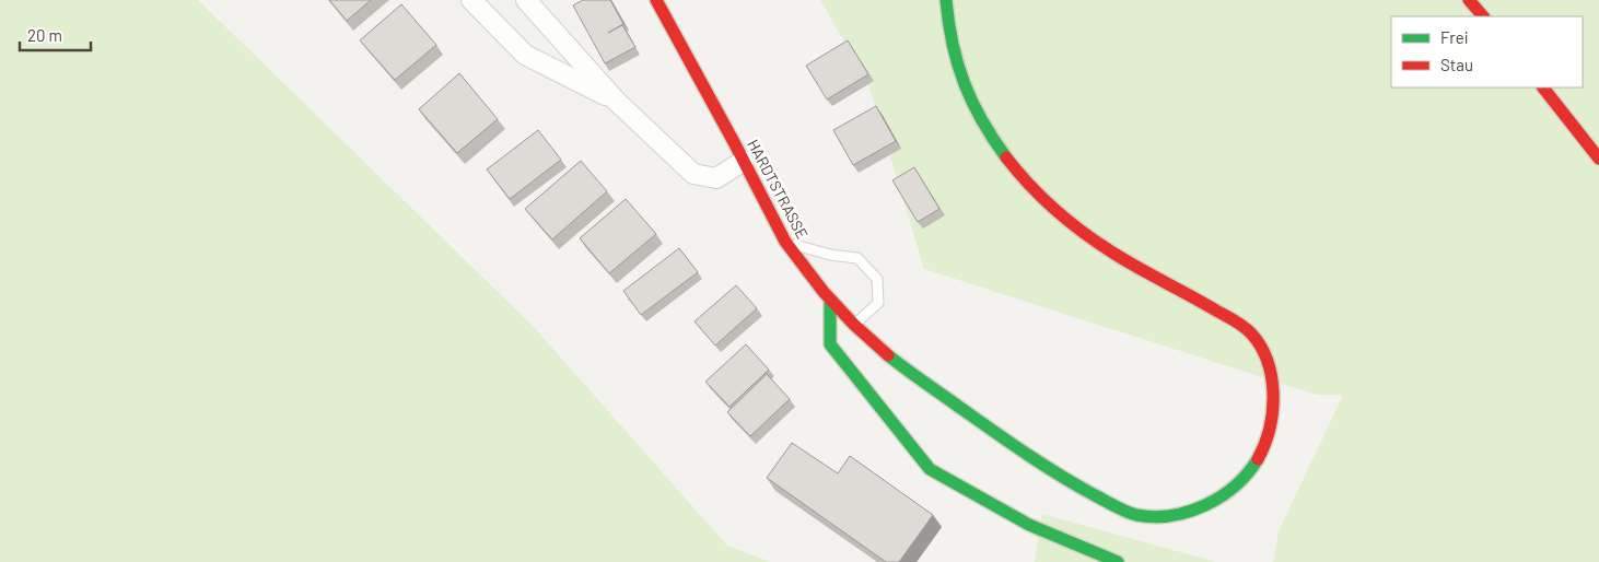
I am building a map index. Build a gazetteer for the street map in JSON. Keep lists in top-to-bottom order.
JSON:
{
  "streets": {
    "main road": ["HARDTSTRASSE"]
  },
  "legend": ["Frei", "Stau"],
  "scale_bar": "20 m"
}
